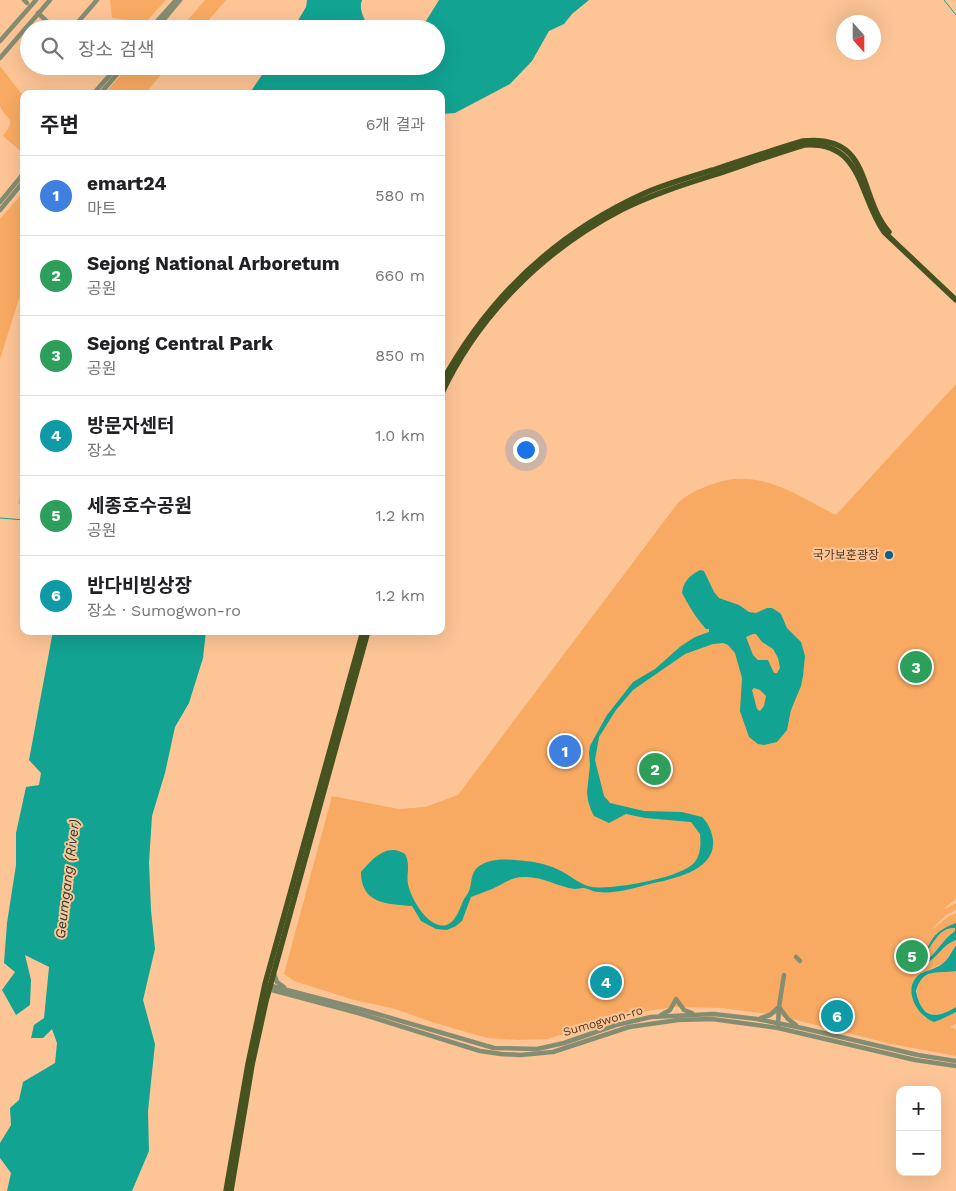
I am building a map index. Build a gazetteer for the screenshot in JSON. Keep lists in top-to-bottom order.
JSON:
{
  "streets": {
    "street": ["Sumogwon-ro"]
  },
  "water": ["Geumgang (River)"],
  "places": ["국가보훈광장"],
  "north": "bottom",
  "page": {
    "search": "장소 검색",
    "heading": ["주변", "6개 결과"],
    "list": [
      {
        "mark": "1",
        "name": "emart24",
        "note": "마트",
        "value": "580 m"
      },
      {
        "mark": "2",
        "name": "Sejong National Arboretum",
        "note": "공원",
        "value": "660 m"
      },
      {
        "mark": "3",
        "name": "Sejong Central Park",
        "note": "공원",
        "value": "850 m"
      },
      {
        "mark": "4",
        "name": "방문자센터",
        "note": "장소",
        "value": "1.0 km"
      },
      {
        "mark": "5",
        "name": "세종호수공원",
        "note": "공원",
        "value": "1.2 km"
      },
      {
        "mark": "6",
        "name": "반다비빙상장",
        "note": "장소 · Sumogwon-ro",
        "value": "1.2 km"
      }
    ],
    "pins": [
      "3",
      "1",
      "2",
      "5",
      "4",
      "6"
    ],
    "map_buttons": ["+", "−"]
  }
}
